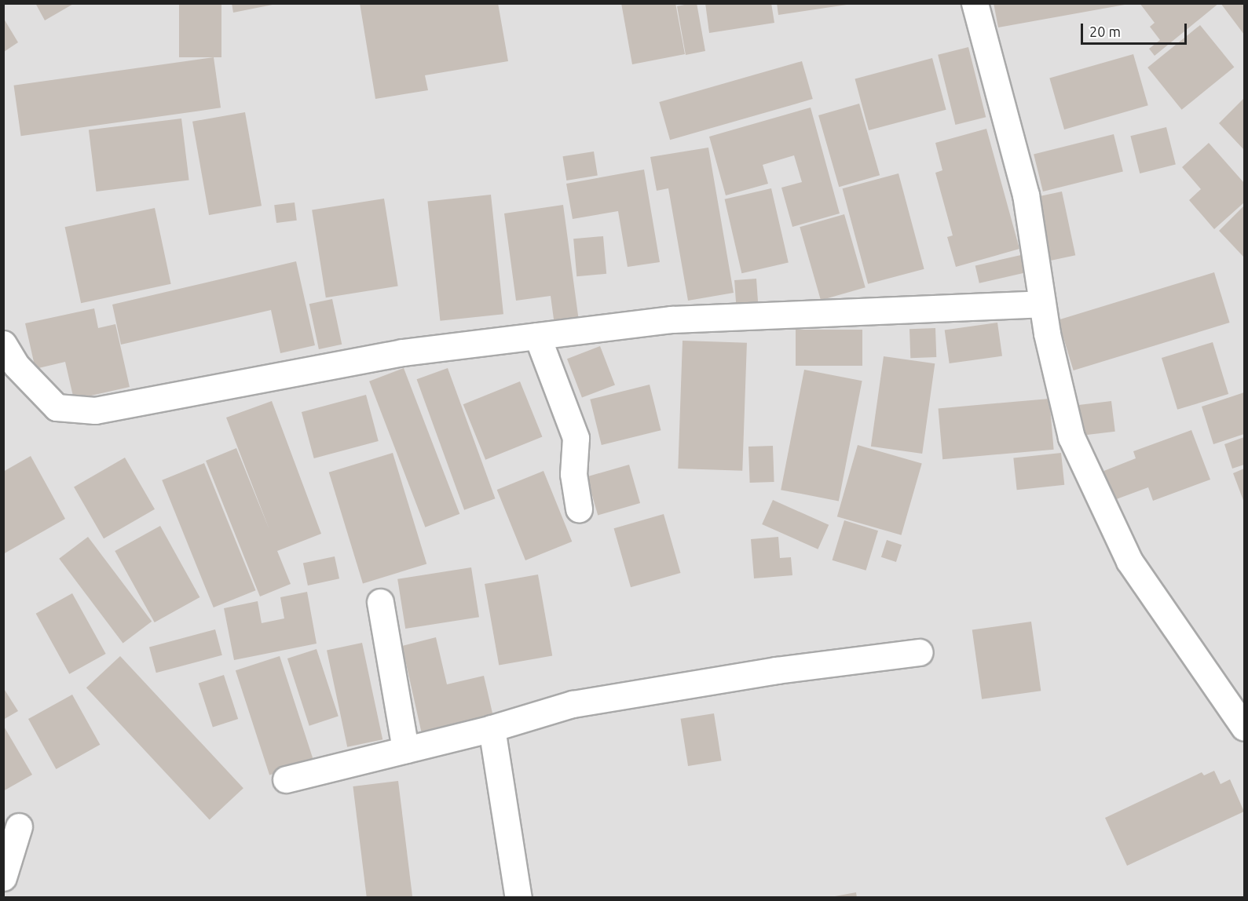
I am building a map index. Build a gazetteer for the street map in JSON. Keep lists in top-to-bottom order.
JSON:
{
  "scale_bar": "20 m"
}
